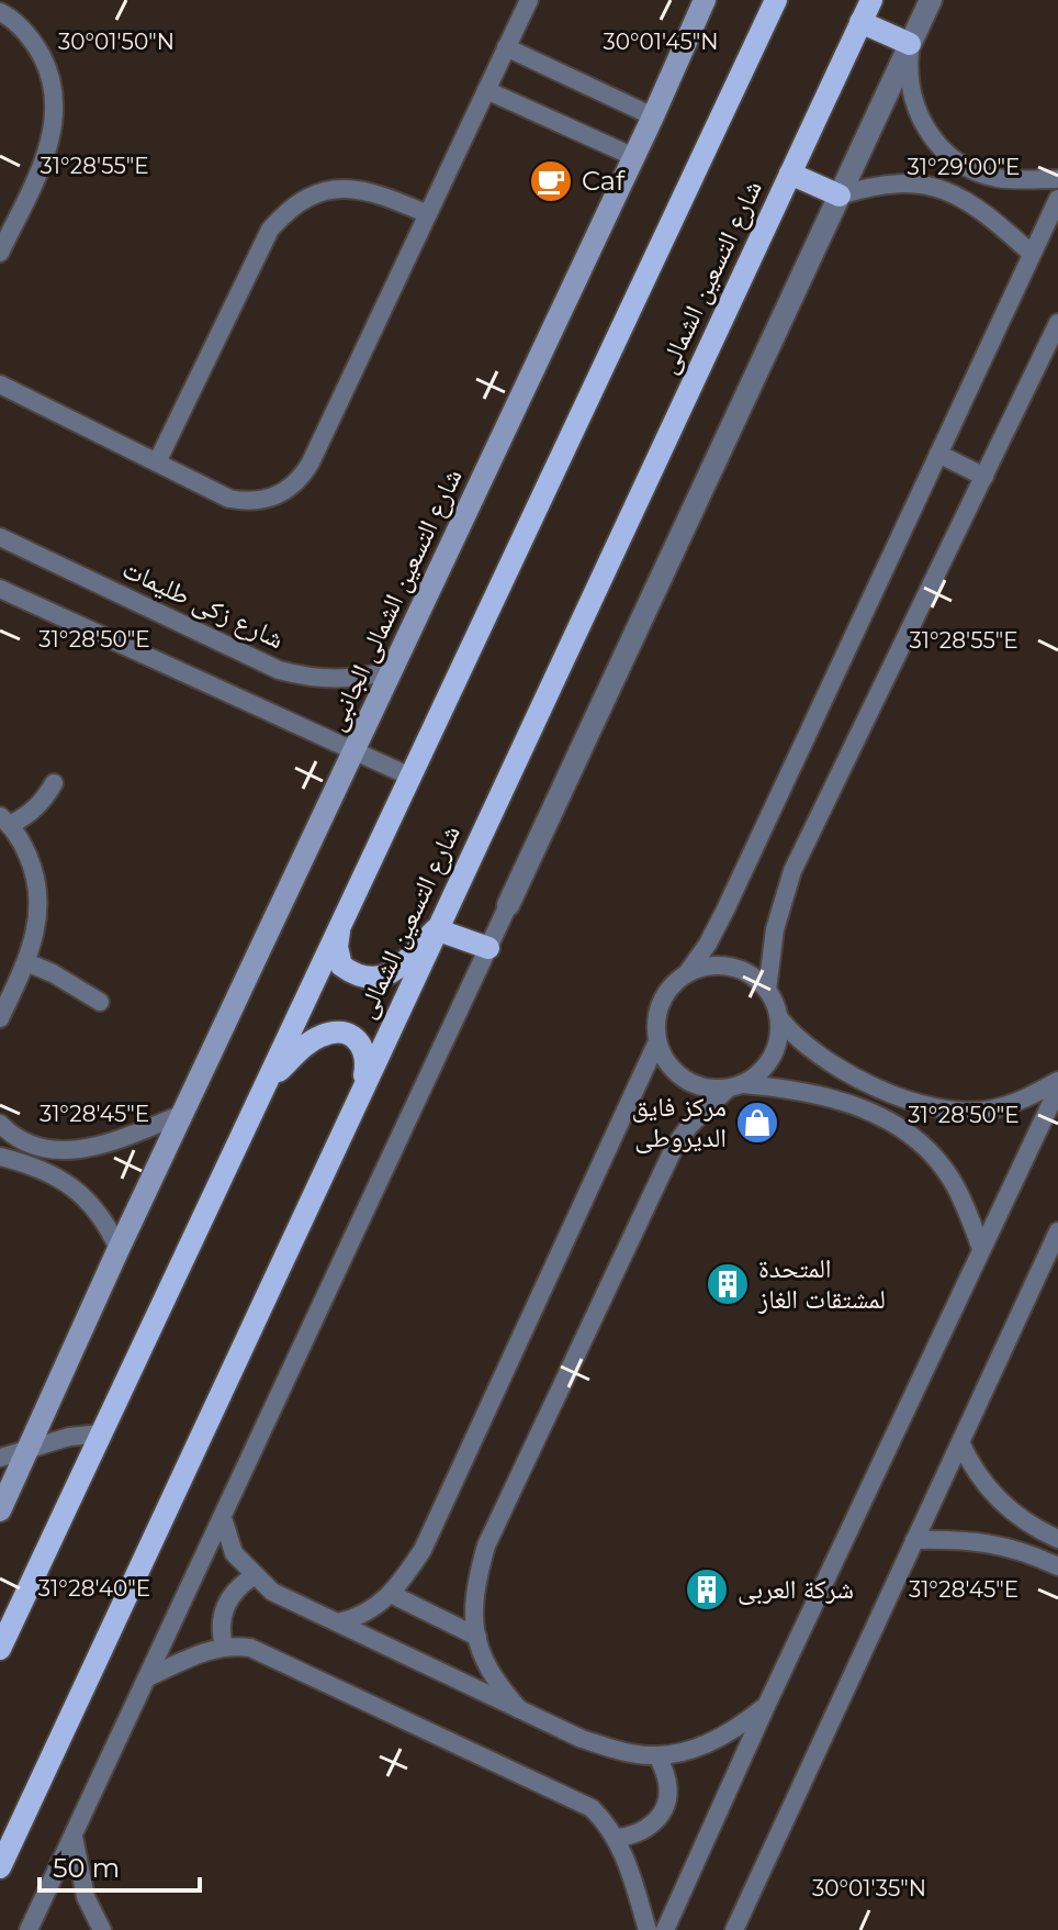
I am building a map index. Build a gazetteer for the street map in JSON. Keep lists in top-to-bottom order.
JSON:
{
  "streets": {
    "main road": ["شارع التسعين الشمالى", "شارع التسعين الشمالى الجانبى"],
    "street": ["شارع زكى طليمات"]
  },
  "crossings": [
    ["شارع التسعين الشمالى الجانبى", "شارع زكى طليمات"]
  ],
  "places": {
    "cafe": ["Caf"],
    "shop": ["مركز فايق الديروطى"],
    "building": ["المتحدة لمشتقات الغاز", "شركة العربى"]
  },
  "scale_bar": "50 m",
  "coordinates": [
    "30°01'50\"N",
    "30°01'45\"N",
    "31°28'55\"E",
    "31°29'00\"E",
    "31°28'50\"E",
    "31°28'45\"E",
    "31°28'40\"E",
    "30°01'35\"N"
  ]
}
